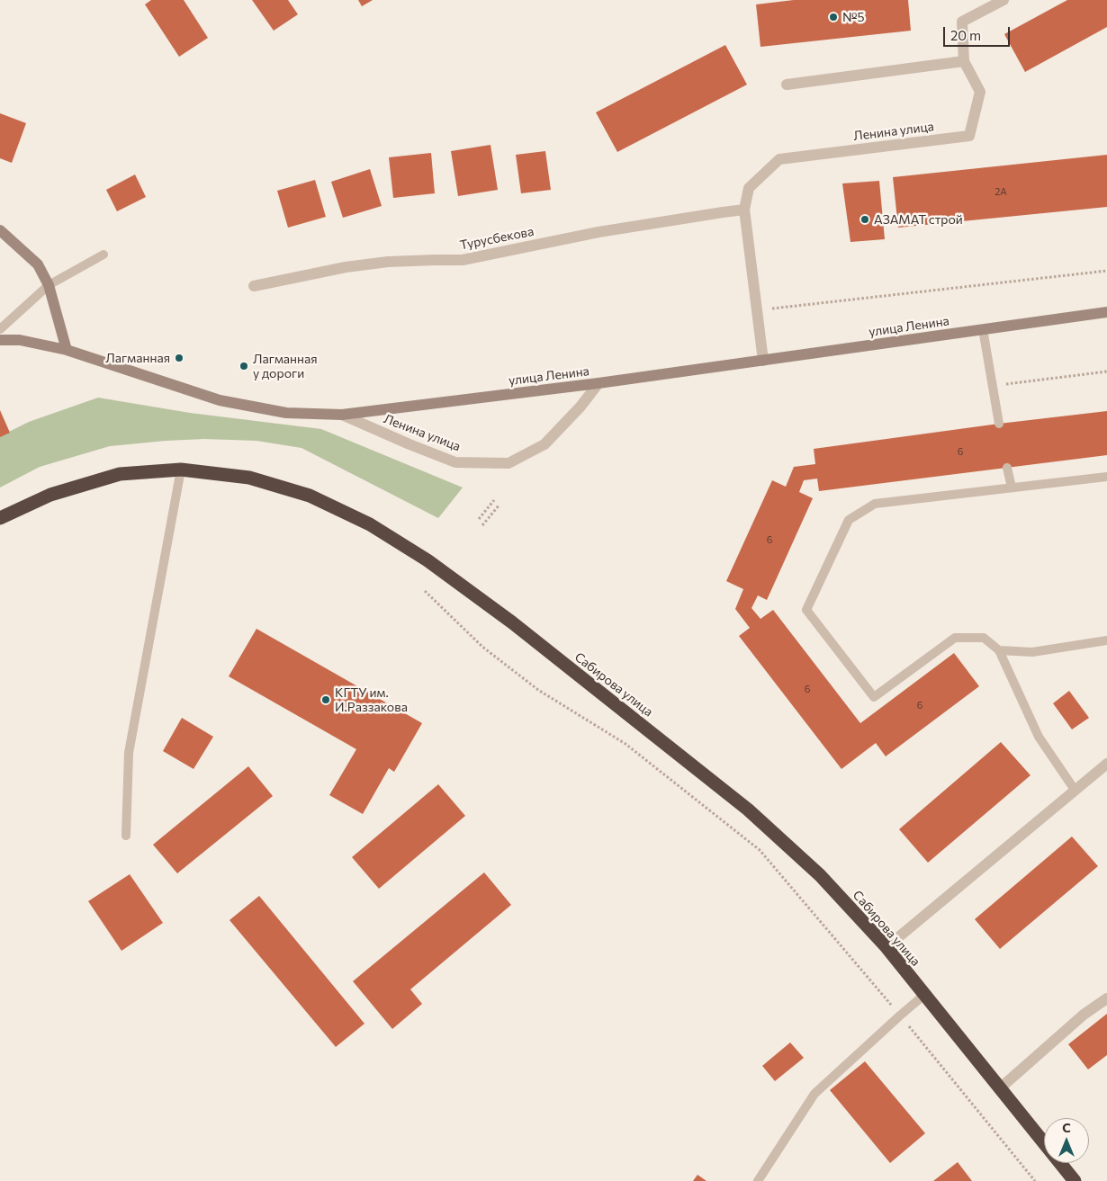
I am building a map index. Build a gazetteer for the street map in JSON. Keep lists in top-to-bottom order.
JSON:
{
  "streets": {
    "highway": ["Сабирова улица"],
    "main road": ["улица Ленина"],
    "street": ["Ленина улица", "Турусбекова"]
  },
  "crossings": [
    ["Ленина улица", "Турусбекова"],
    ["Ленина улица", "улица Ленина"]
  ],
  "places": [
    "№5",
    "АЗАМАТ строй",
    "Лагманная",
    "Лагманная у дороги",
    "КГТУ им. И.Раззакова"
  ],
  "house_numbers": [
    "2A",
    "6",
    "6",
    "6",
    "6"
  ],
  "scale_bar": "20 m",
  "north": "top"
}
